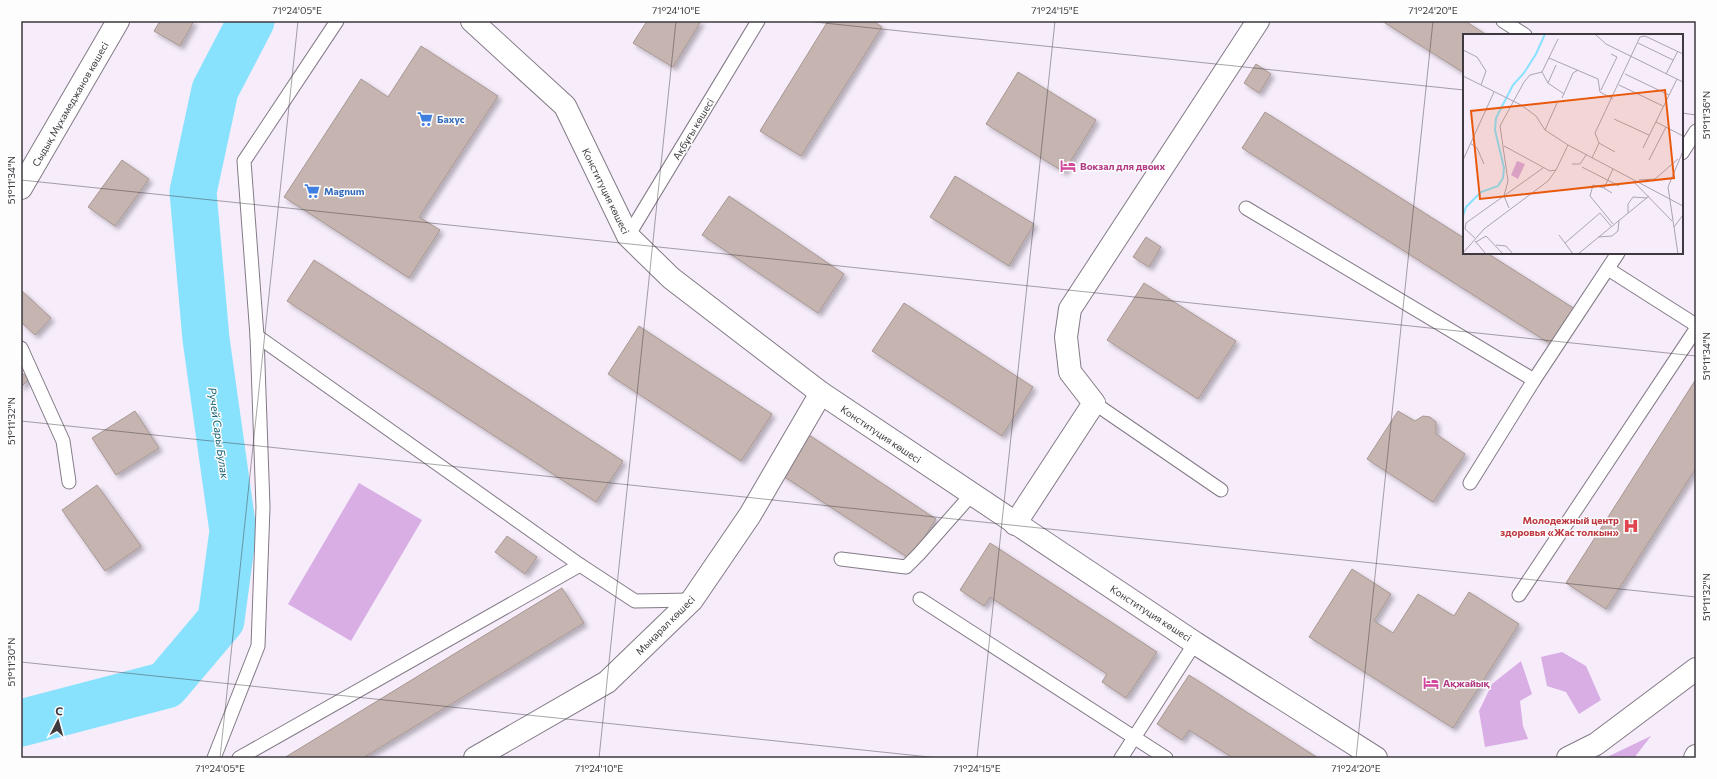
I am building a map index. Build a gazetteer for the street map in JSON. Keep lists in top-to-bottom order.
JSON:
{
  "streets": {
    "main road": ["Сыдық Мұхамеджанов көшесі", "Конституция көшесі", "Мыңарал көшесі"],
    "lane": ["Ақбұғы көшесі"]
  },
  "crossings": [
    ["Ақбұғы көшесі", "Конституция көшесі"],
    ["Конституция көшесі", "Мыңарал көшесі"]
  ],
  "water": ["Ручей Сары Булак"],
  "places": {
    "supermarket": ["Бахус", "Magnum"],
    "hotel": ["Вокзал для двоих", "Ақжайық"],
    "hospital": ["Молодежный центр здоровья «Жас толкын»"]
  },
  "north": "top",
  "coordinates": [
    "71°24'05\"E",
    "71°24'10\"E",
    "71°24'15\"E",
    "71°24'20\"E",
    "51°11'36\"N",
    "51°11'34\"N",
    "51°11'32\"N",
    "51°11'30\"N"
  ]
}
